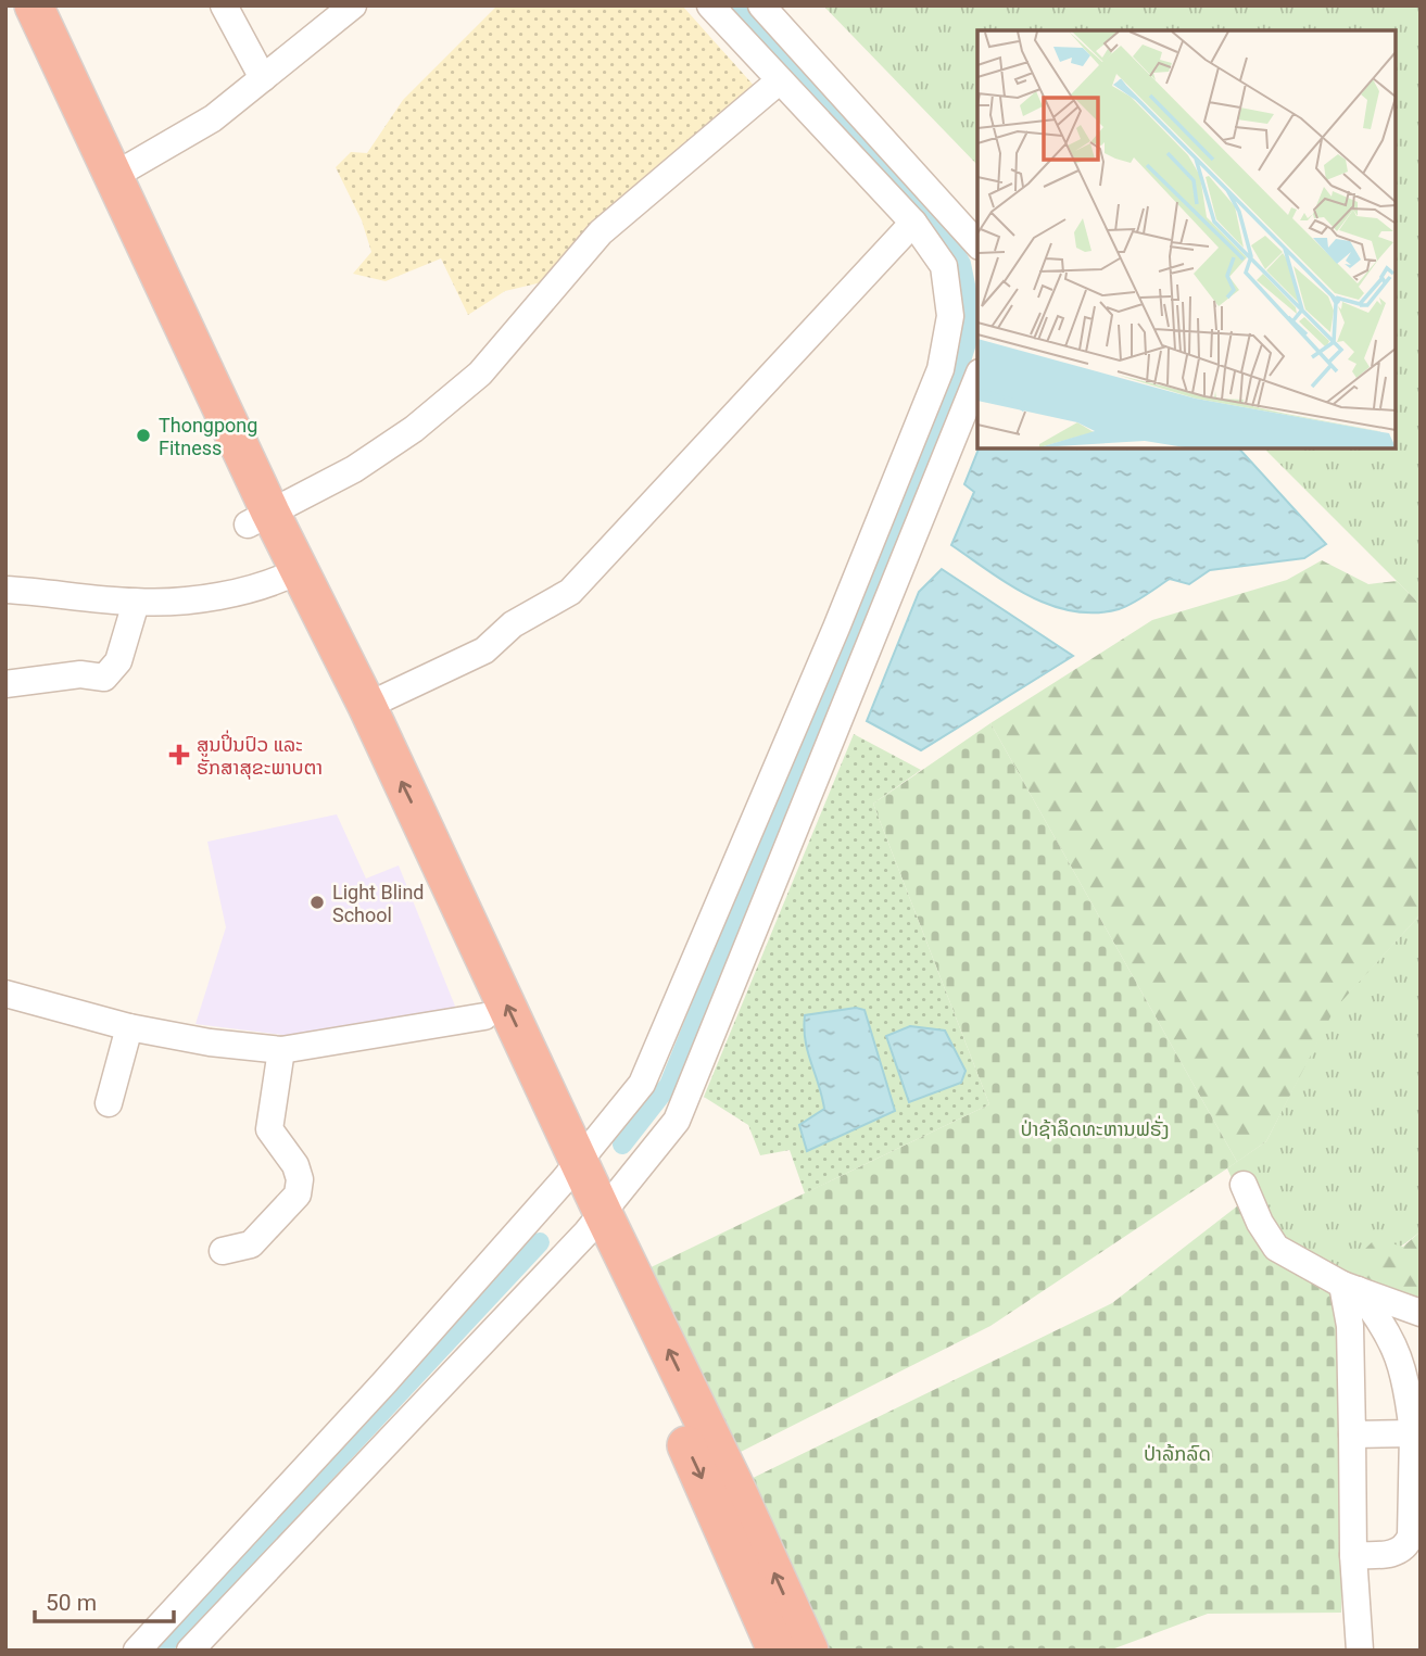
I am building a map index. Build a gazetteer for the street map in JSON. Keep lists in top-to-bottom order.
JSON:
{
  "parks": ["ປ່າຊ້າລິດທະຫານຟຣັ່ງ", "ປ່າລ້ກລົດ"],
  "places": {
    "other": ["Thongpong Fitness", "Light Blind School"],
    "health": ["ສູນປິ່ນປົວ ແລະ ຮັກສາສຸຂະພາບຕາ"]
  },
  "scale_bar": "50 m"
}
